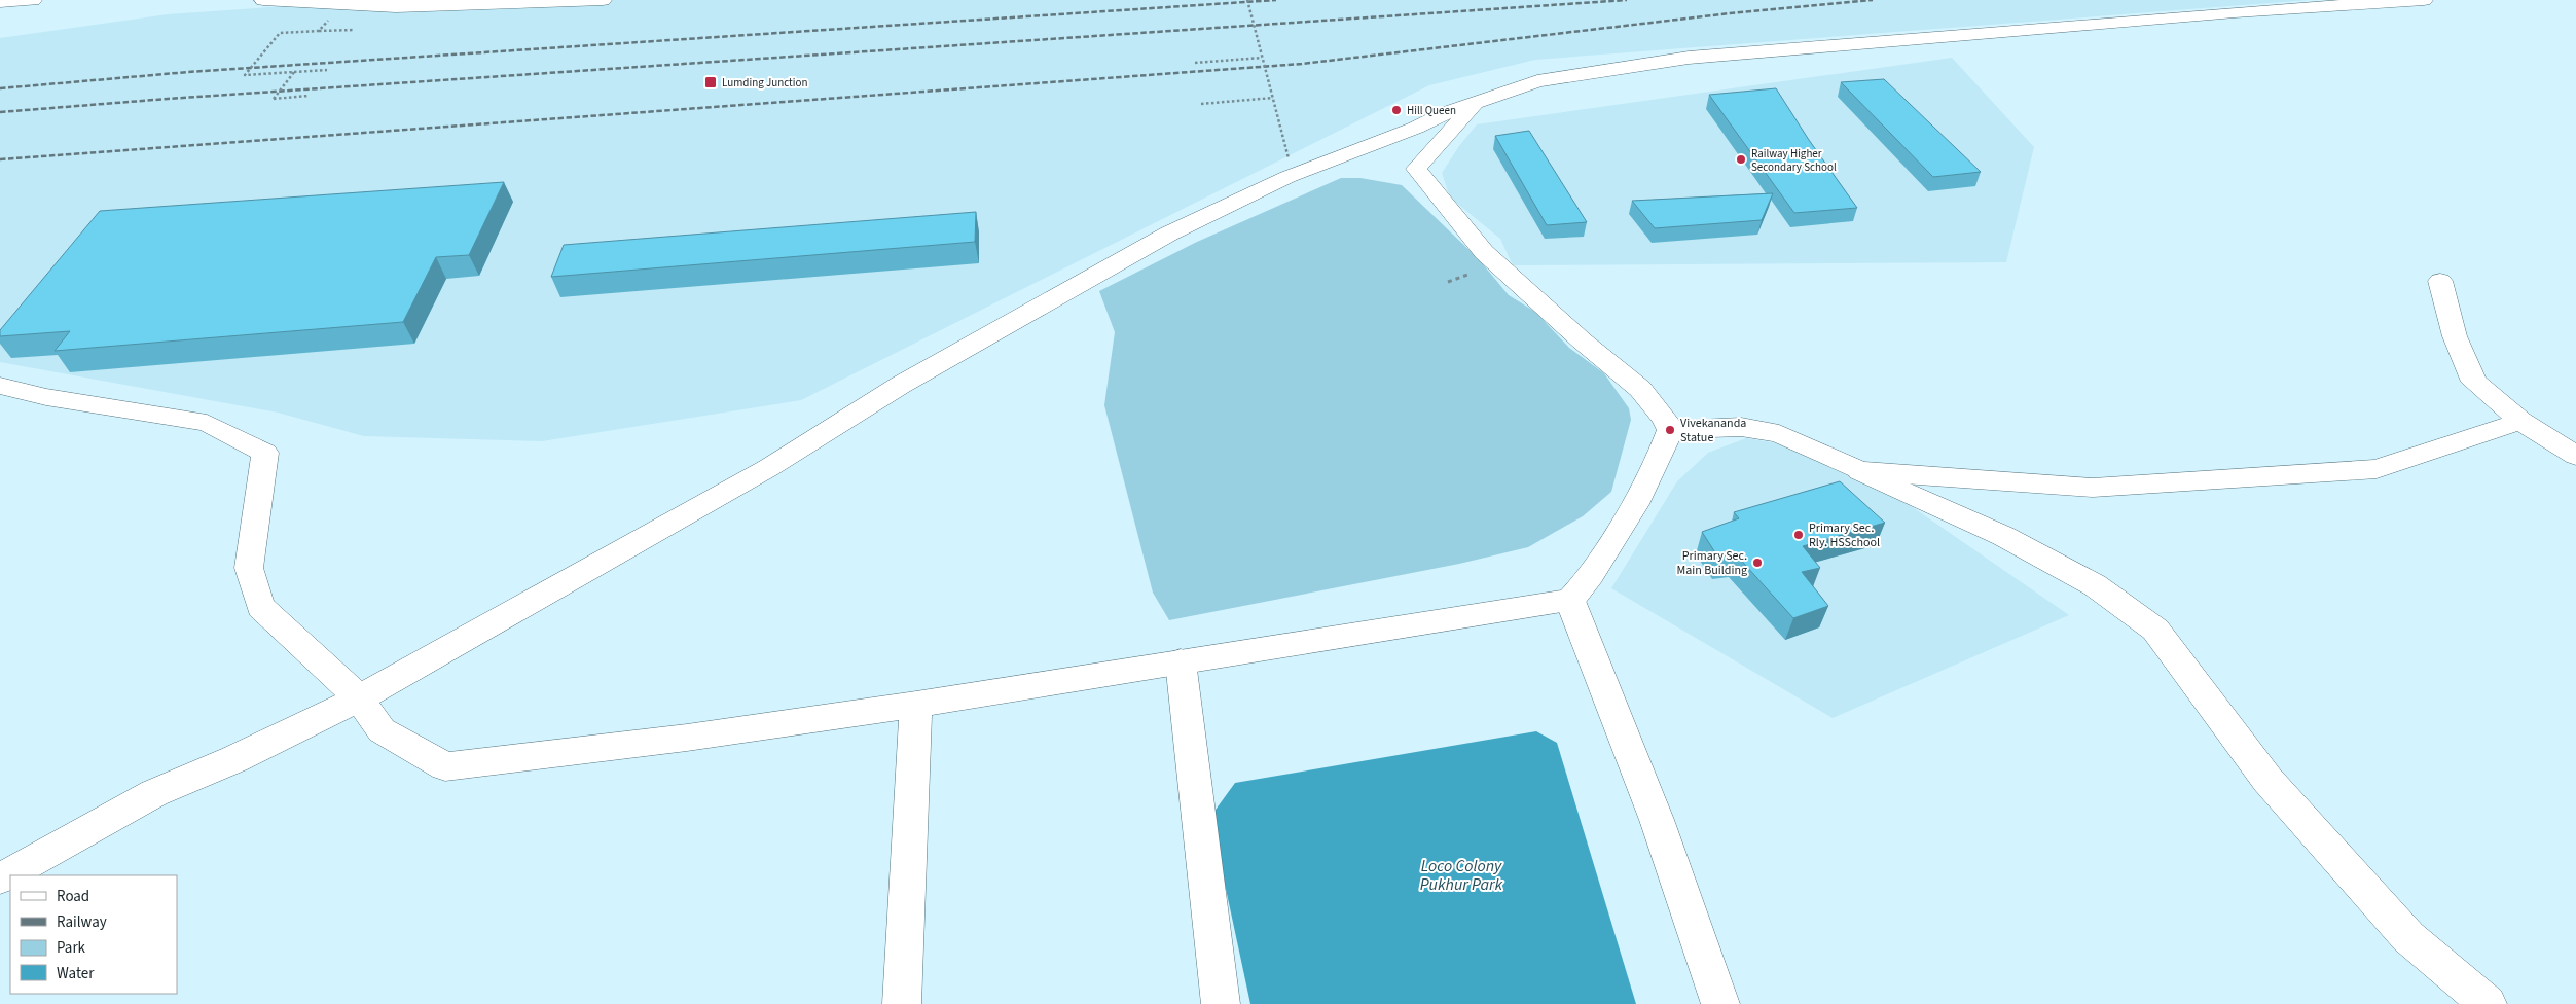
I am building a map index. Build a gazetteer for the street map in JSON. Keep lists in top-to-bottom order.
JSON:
{
  "water": ["Loco Colony Pukhur Park"],
  "places": {
    "transit": ["Lumding Junction"],
    "other": [
      "Hill Queen",
      "Railway Higher Secondary School",
      "Vivekananda Statue",
      "Primary Sec. Rly. HSSchool",
      "Primary Sec. Main Building"
    ]
  },
  "legend": [
    "Road",
    "Railway",
    "Park",
    "Water"
  ]
}
